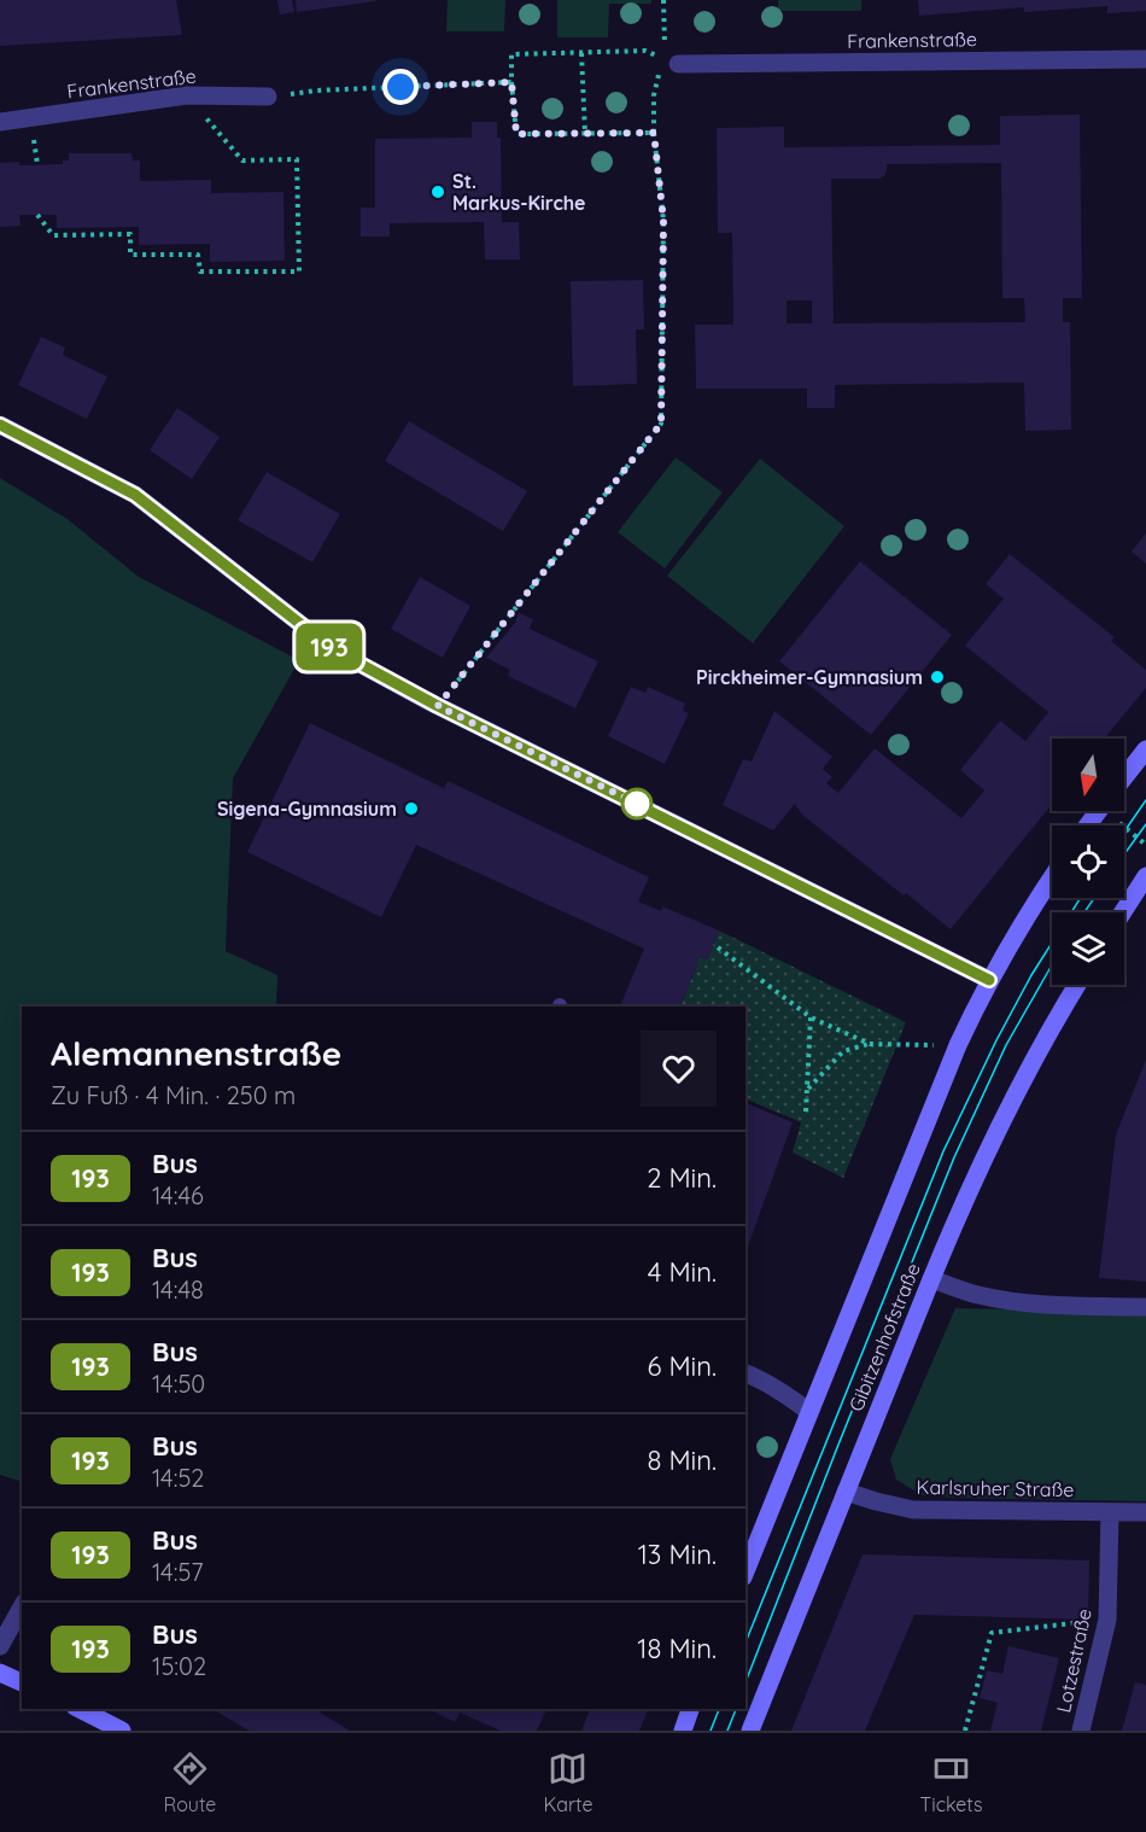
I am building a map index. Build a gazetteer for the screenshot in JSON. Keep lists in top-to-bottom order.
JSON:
{
  "streets": {
    "main road": ["Gibitzenhofstraße"],
    "street": ["Frankenstraße", "Karlsruher Straße", "Lotzestraße"]
  },
  "crossings": [
    ["Gibitzenhofstraße", "Karlsruher Straße"],
    ["Karlsruher Straße", "Lotzestraße"]
  ],
  "places": ["St. Markus-Kirche", "Pirckheimer-Gymnasium", "Sigena-Gymnasium"],
  "lines": ["bus line 193"],
  "north": "bottom",
  "page": {
    "on_map": "193",
    "heading": ["Alemannenstraße", "Zu Fuß · 4 Min. · 250 m"],
    "list": [
      {
        "mark": "193",
        "name": "Bus",
        "note": "14:46",
        "value": "2 Min."
      },
      {
        "mark": "193",
        "name": "Bus",
        "note": "14:48",
        "value": "4 Min."
      },
      {
        "mark": "193",
        "name": "Bus",
        "note": "14:50",
        "value": "6 Min."
      },
      {
        "mark": "193",
        "name": "Bus",
        "note": "14:52",
        "value": "8 Min."
      },
      {
        "mark": "193",
        "name": "Bus",
        "note": "14:57",
        "value": "13 Min."
      },
      {
        "mark": "193",
        "name": "Bus",
        "note": "15:02",
        "value": "18 Min."
      }
    ],
    "tabs": ["Route", "Karte", "Tickets"]
  }
}
